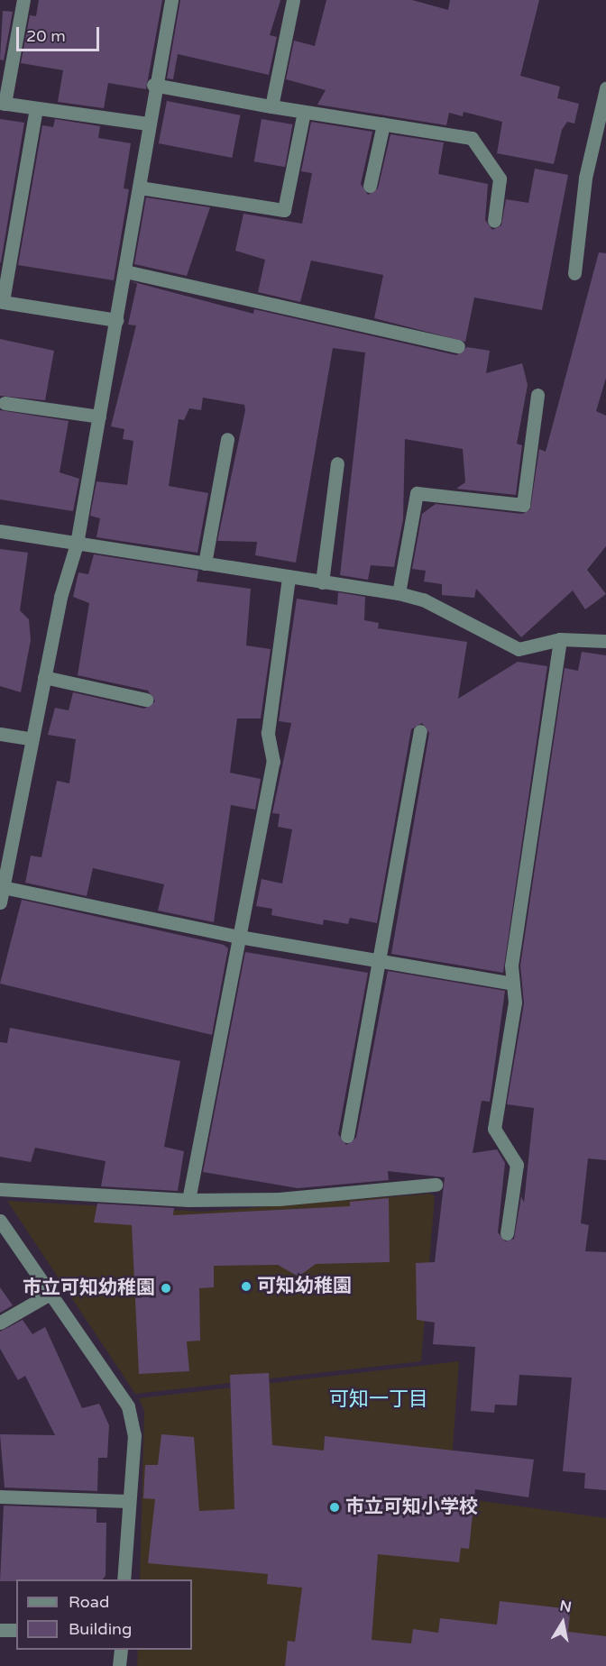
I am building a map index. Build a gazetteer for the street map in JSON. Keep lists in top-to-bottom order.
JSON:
{
  "districts": ["可知一丁目"],
  "places": ["可知幼稚園", "市立可知幼稚園", "市立可知小学校"],
  "legend": ["Road", "Building"],
  "scale_bar": "20 m",
  "north": "top"
}
